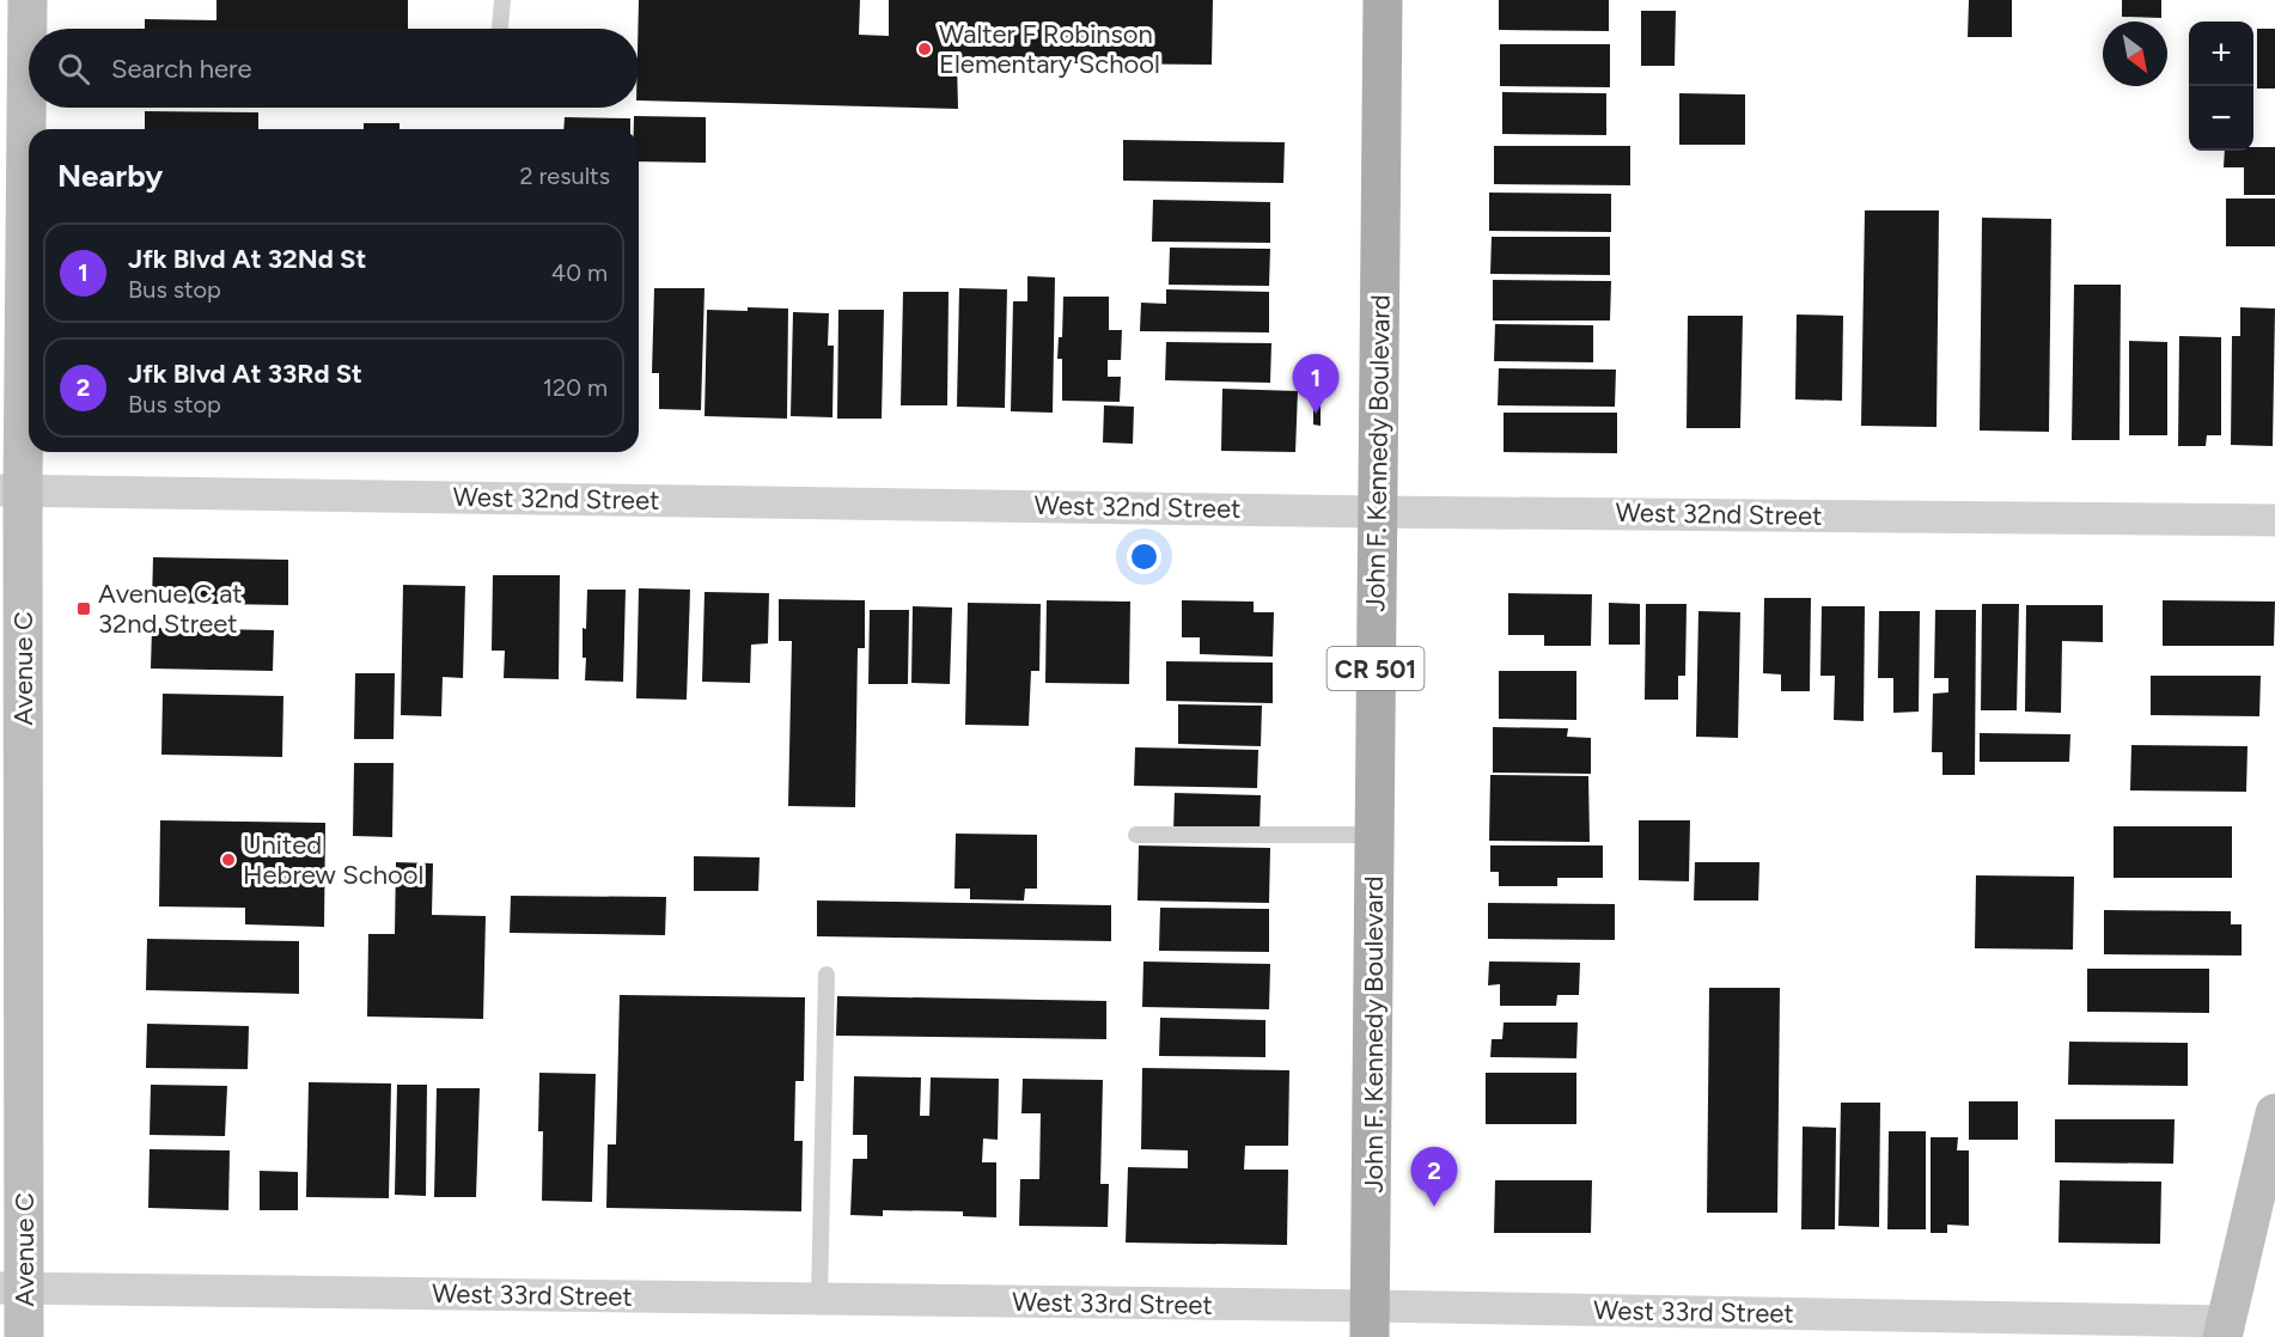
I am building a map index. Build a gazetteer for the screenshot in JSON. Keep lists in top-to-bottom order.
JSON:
{
  "streets": {
    "main road": ["John F. Kennedy Boulevard", "Avenue C", "CR 501"],
    "street": ["West 32nd Street", "West 33rd Street"]
  },
  "crossings": [
    ["John F. Kennedy Boulevard", "West 32nd Street"],
    ["John F. Kennedy Boulevard", "West 33rd Street"],
    ["West 32nd Street", "Avenue C"],
    ["Avenue C", "West 33rd Street"]
  ],
  "places": {
    "other": ["Walter F Robinson Elementary School", "United Hebrew School"],
    "transit": ["Avenue C at 32nd Street"]
  },
  "north": "bottom right",
  "page": {
    "map_buttons": ["+", "−"],
    "search": "Search here",
    "heading": ["Nearby", "2 results"],
    "list": [
      {
        "mark": "1",
        "name": "Jfk Blvd At 32Nd St",
        "note": "Bus stop",
        "value": "40 m"
      },
      {
        "mark": "2",
        "name": "Jfk Blvd At 33Rd St",
        "note": "Bus stop",
        "value": "120 m"
      }
    ],
    "pins": ["1", "2"]
  }
}
